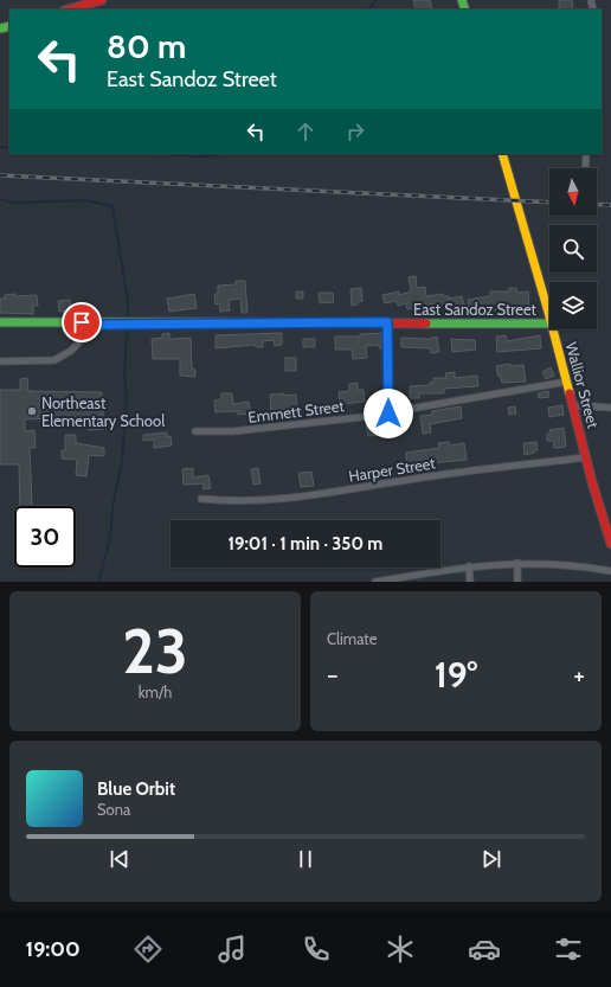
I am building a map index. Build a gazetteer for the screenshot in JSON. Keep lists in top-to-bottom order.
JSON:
{
  "streets": {
    "street": [
      "East Sandoz Street",
      "Wallior Street",
      "Emmett Street",
      "Harper Street"
    ]
  },
  "crossings": [
    ["Wallior Street", "Emmett Street"],
    ["Wallior Street", "Harper Street"]
  ],
  "places": ["Northeast Elementary School"],
  "north": "bottom",
  "page": {
    "turn": ["80 m", "East Sandoz Street"],
    "limit": "30",
    "trip": "19:01 · 1 min · 350 m",
    "tile": [
      ["23", "km/h"],
      "Climate"
    ],
    "heat": ["−", "19°", "+"],
    "song": ["Blue Orbit", "Sona"],
    "tabs": "19:00"
  }
}
